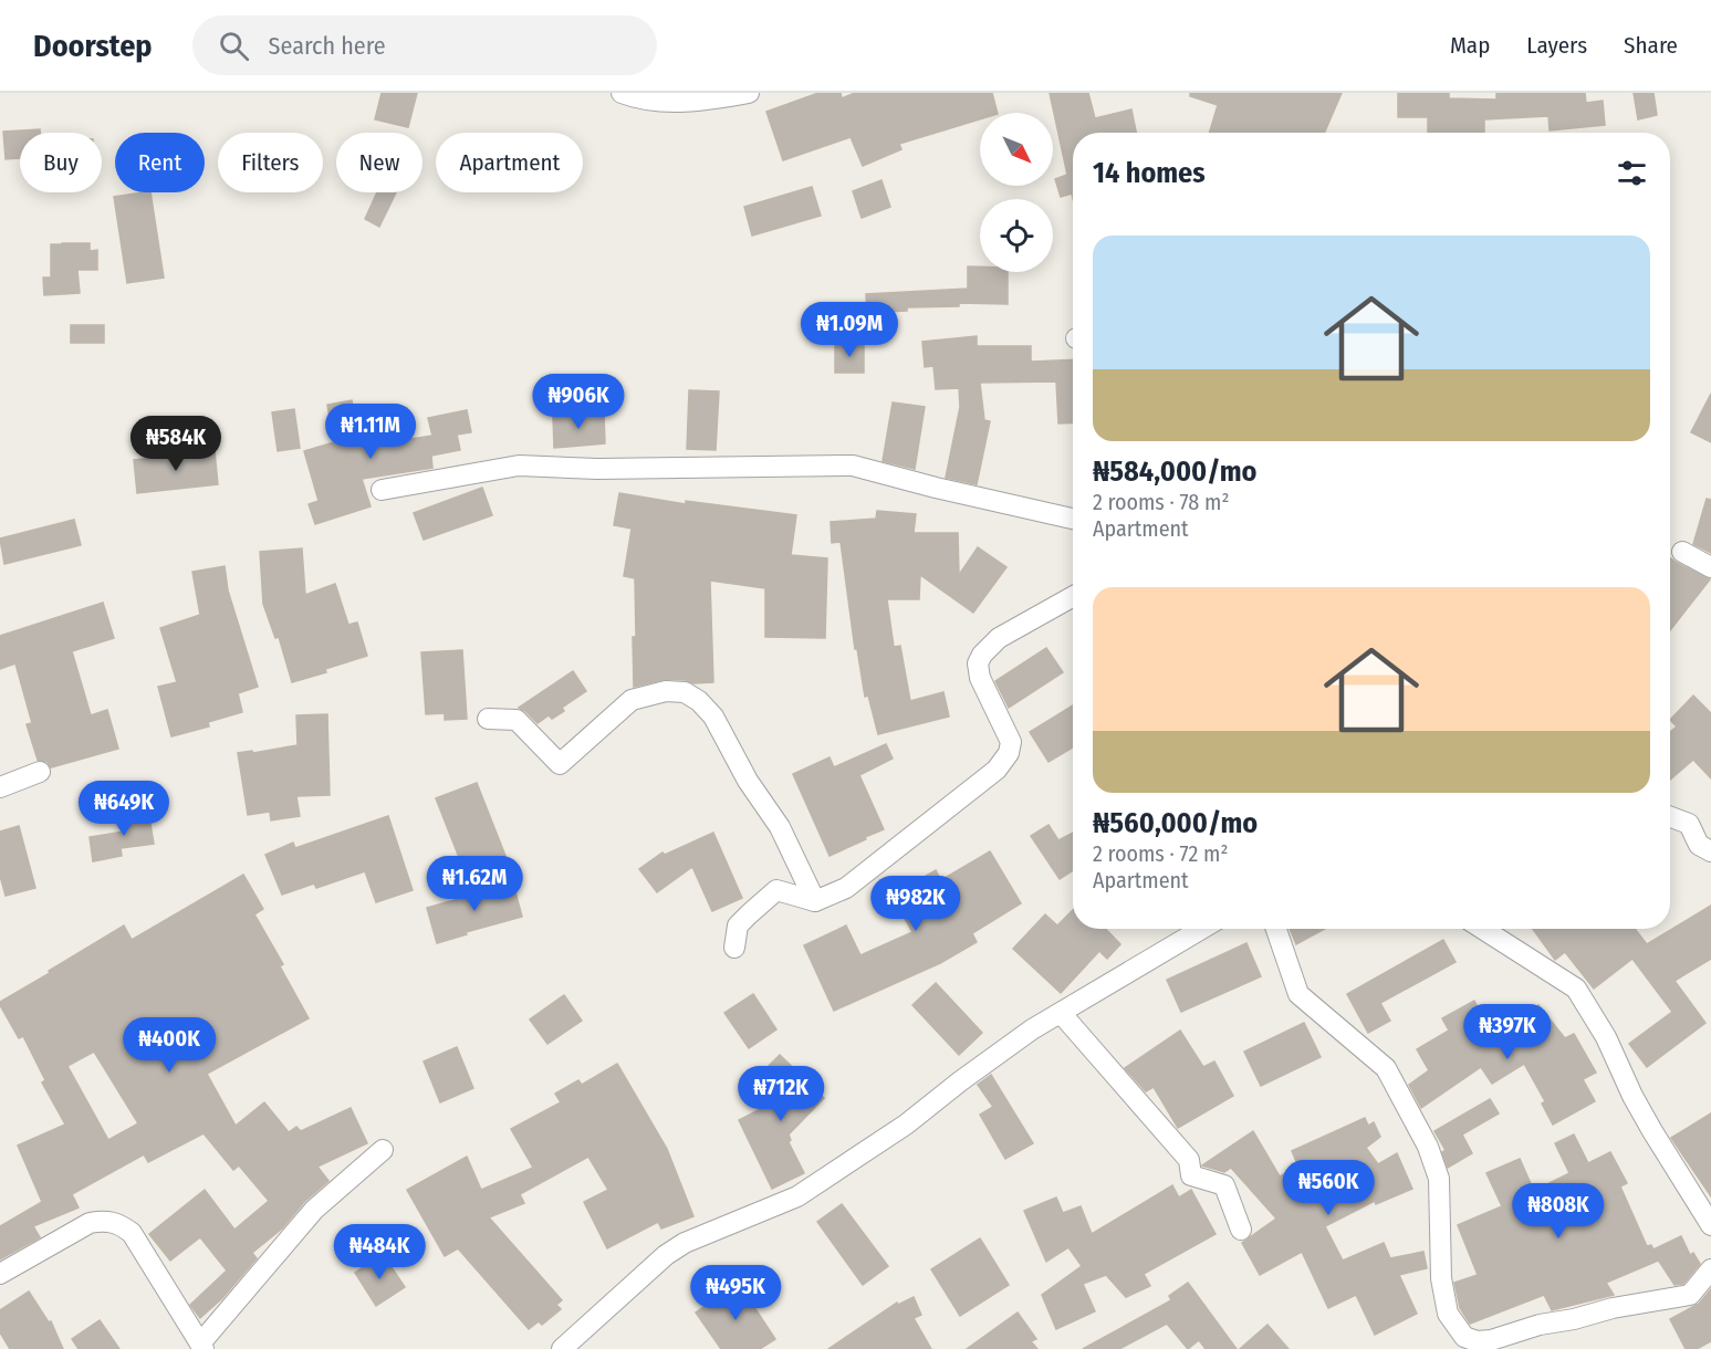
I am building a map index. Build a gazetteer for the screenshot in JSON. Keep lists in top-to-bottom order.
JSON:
{
  "north": "bottom right",
  "page": {
    "header": "Doorstep",
    "search": "Search here",
    "nav": ["Map", "Layers", "Share"],
    "chip": [
      "Buy",
      "Rent",
      "Filters",
      "New",
      "Apartment"
    ],
    "heading": "14 homes",
    "list": [
      {
        "name": "₦584,000/mo",
        "note": "2 rooms · 78 m² · Apartment"
      },
      {
        "name": "₦560,000/mo",
        "note": "2 rooms · 72 m² · Apartment"
      }
    ],
    "price": [
      "₦1.09M",
      "₦906K",
      "₦1.11M",
      "₦584K",
      "₦649K",
      "₦1.62M",
      "₦982K",
      "₦397K",
      "₦400K",
      "₦712K",
      "₦560K",
      "₦808K",
      "₦484K",
      "₦495K"
    ]
  }
}
